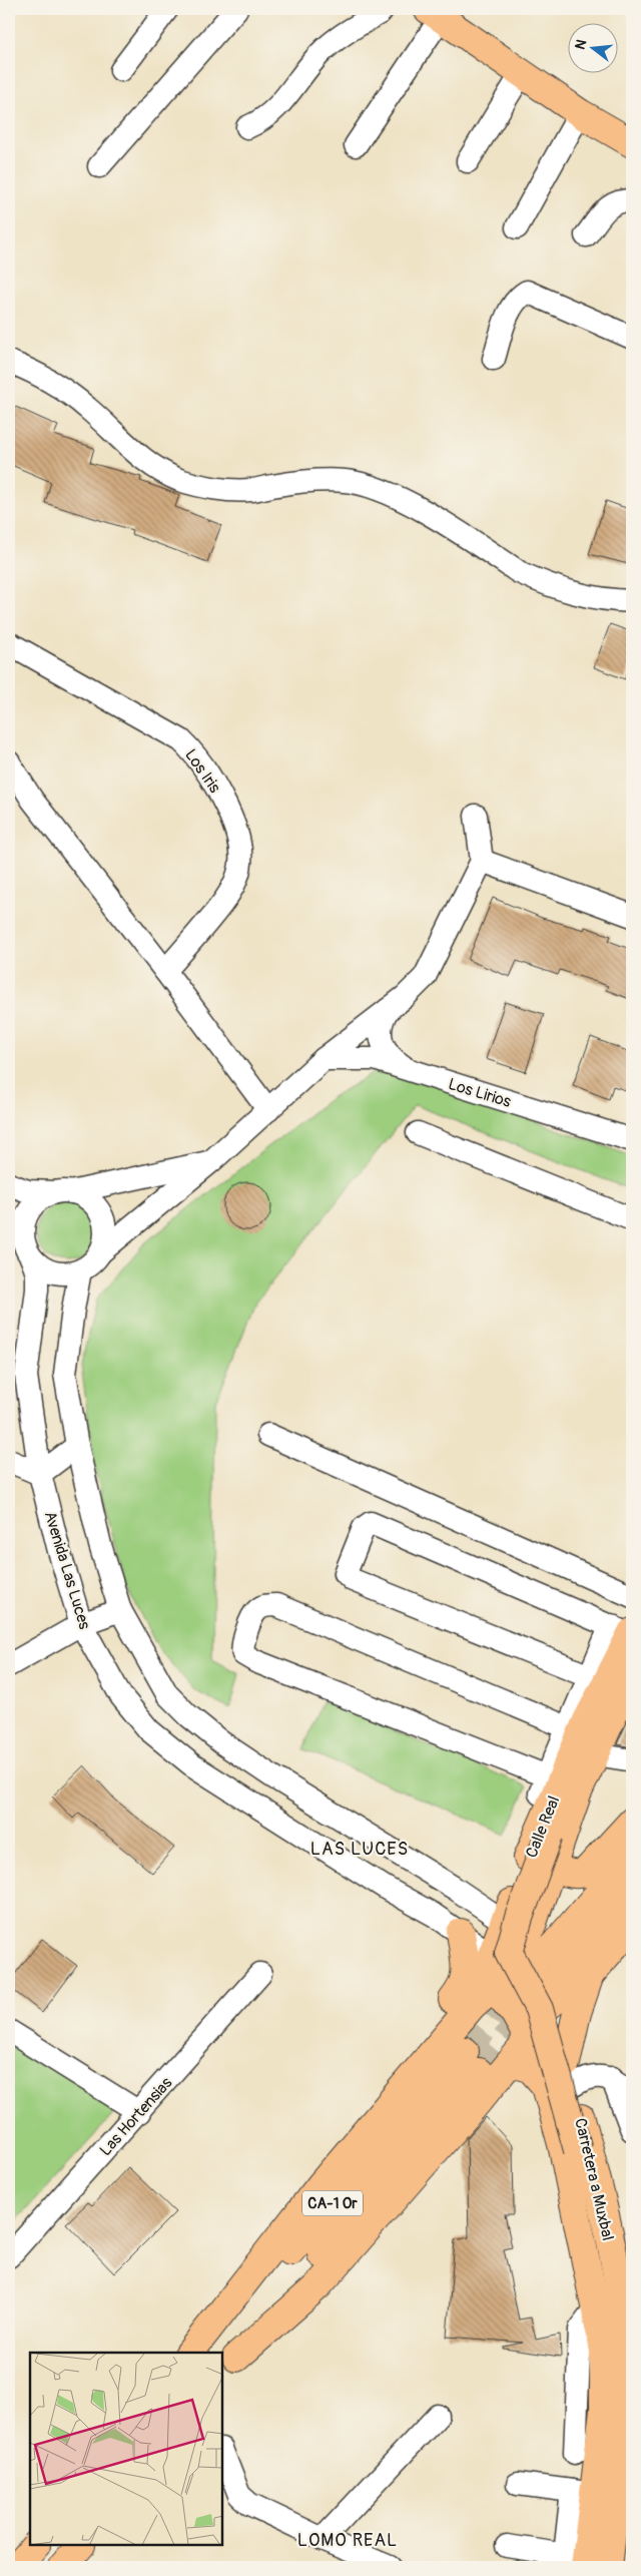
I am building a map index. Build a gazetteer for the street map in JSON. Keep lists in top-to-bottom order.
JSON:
{
  "streets": {
    "main road": ["Calle Real", "Carretera a Muxbal", "CA-1 Or"],
    "street": [
      "Los Iris",
      "Los Lirios",
      "Avenida Las Luces",
      "Las Hortensias"
    ]
  },
  "crossings": [
    ["Avenida Las Luces", "Calle Real"],
    ["Calle Real", "Carretera a Muxbal"]
  ],
  "districts": ["LAS LUCES", "LOMO REAL"],
  "north": "left"
}
